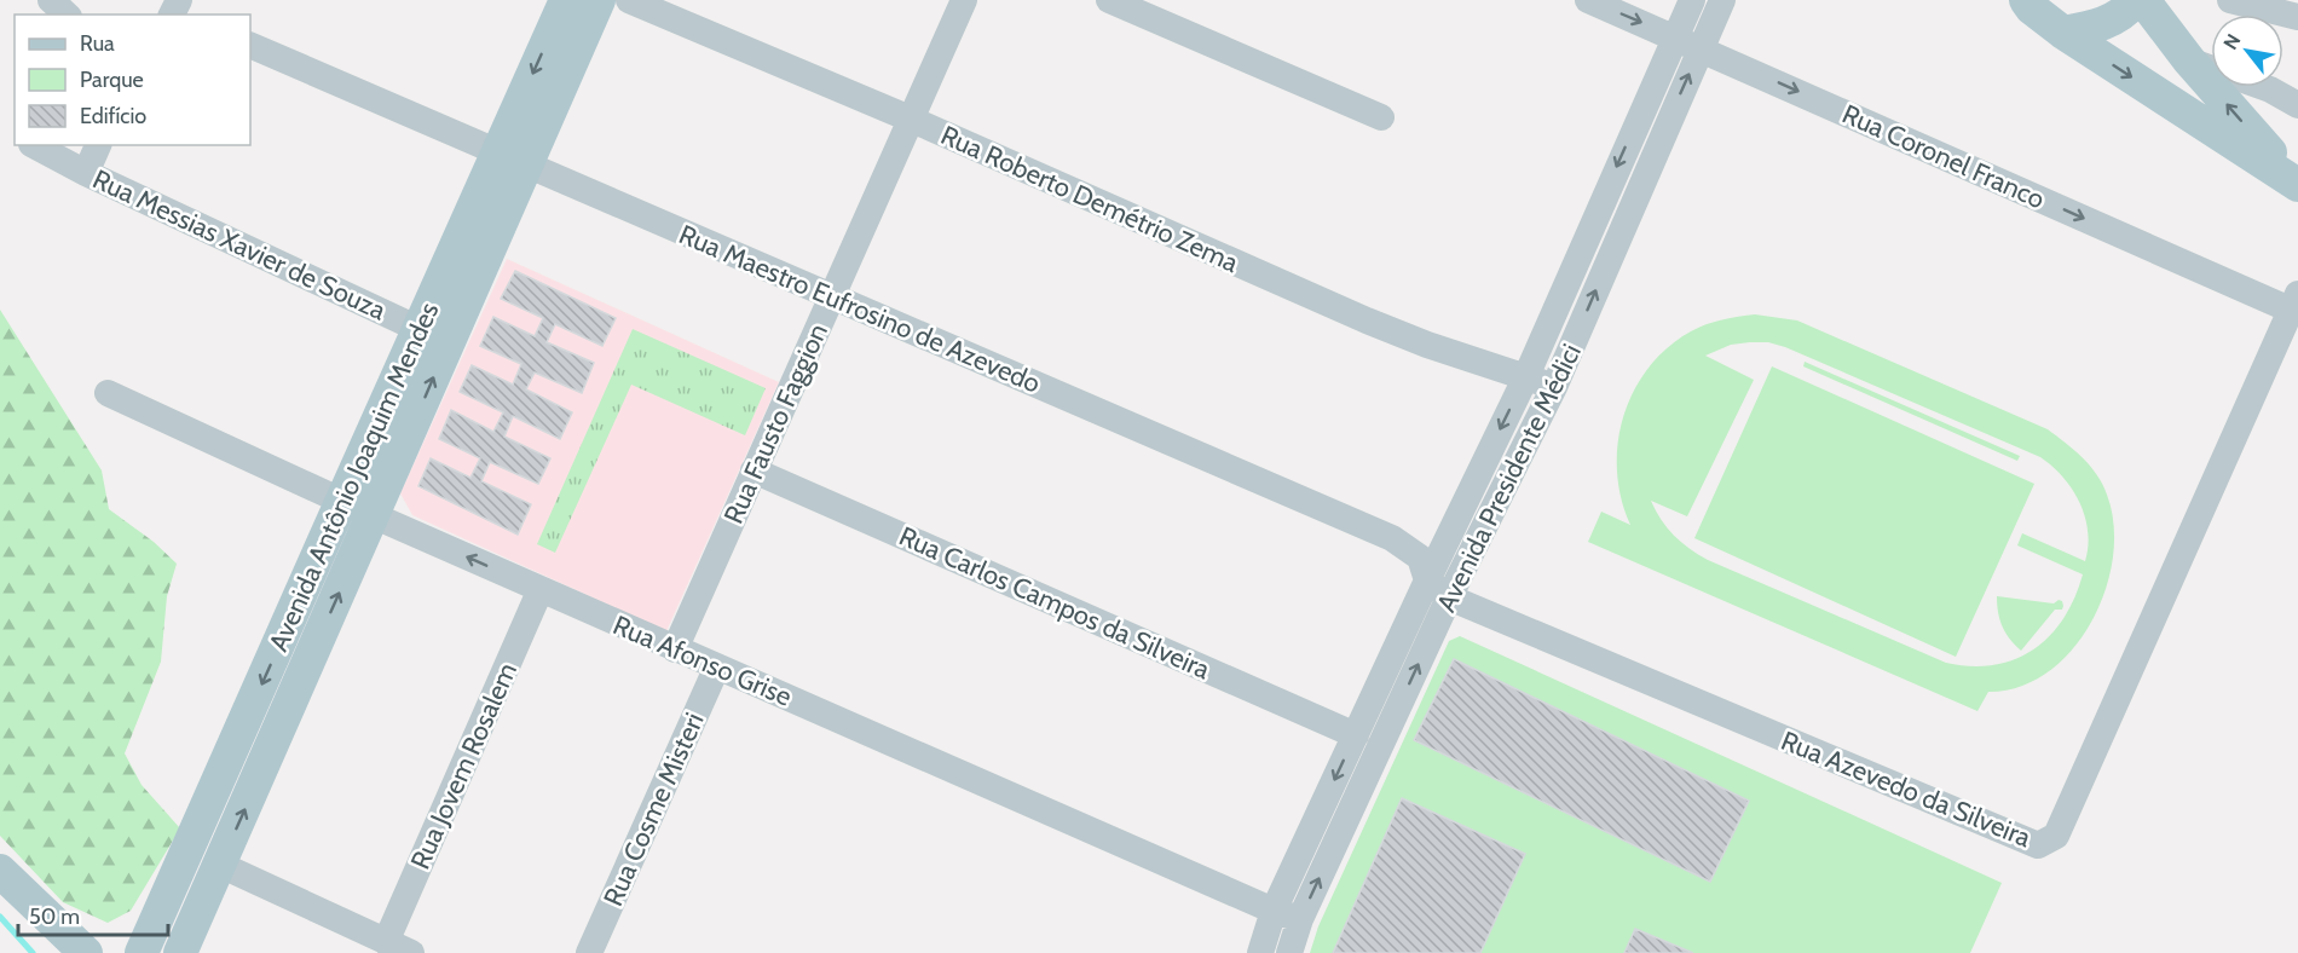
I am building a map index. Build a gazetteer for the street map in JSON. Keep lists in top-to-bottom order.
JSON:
{
  "streets": {
    "main road": ["Avenida Antônio Joaquim Mendes"],
    "street": [
      "Rua Coronel Franco",
      "Rua Roberto Demétrio Zema",
      "Rua Messias Xavier de Souza",
      "Rua Maestro Eufrosino de Azevedo",
      "Rua Fausto Faggion",
      "Avenida Presidente Médici",
      "Rua Carlos Campos da Silveira",
      "Rua Afonso Grise",
      "Rua Jovem Rosalem",
      "Rua Azevedo da Silveira",
      "Rua Cosme Misteri"
    ]
  },
  "crossings": [
    ["Rua Coronel Franco", "Avenida Presidente Médici"],
    ["Rua Coronel Franco", "Rua Azevedo da Silveira"],
    ["Rua Roberto Demétrio Zema", "Rua Fausto Faggion"],
    ["Rua Roberto Demétrio Zema", "Avenida Presidente Médici"],
    ["Rua Messias Xavier de Souza", "Avenida Antônio Joaquim Mendes"],
    ["Rua Maestro Eufrosino de Azevedo", "Rua Fausto Faggion"],
    ["Rua Maestro Eufrosino de Azevedo", "Avenida Antônio Joaquim Mendes"],
    ["Rua Maestro Eufrosino de Azevedo", "Avenida Presidente Médici"],
    ["Rua Maestro Eufrosino de Azevedo", "Rua Azevedo da Silveira"],
    ["Rua Fausto Faggion", "Rua Carlos Campos da Silveira"],
    ["Rua Fausto Faggion", "Rua Afonso Grise"],
    ["Avenida Antônio Joaquim Mendes", "Rua Afonso Grise"],
    ["Avenida Presidente Médici", "Rua Carlos Campos da Silveira"],
    ["Avenida Presidente Médici", "Rua Afonso Grise"],
    ["Avenida Presidente Médici", "Rua Azevedo da Silveira"],
    ["Rua Afonso Grise", "Rua Jovem Rosalem"],
    ["Rua Afonso Grise", "Rua Cosme Misteri"]
  ],
  "one_way": ["Rua Coronel Franco"],
  "legend": ["Rua", "Parque", "Edifício"],
  "scale_bar": "50 m",
  "north": "top left"
}
